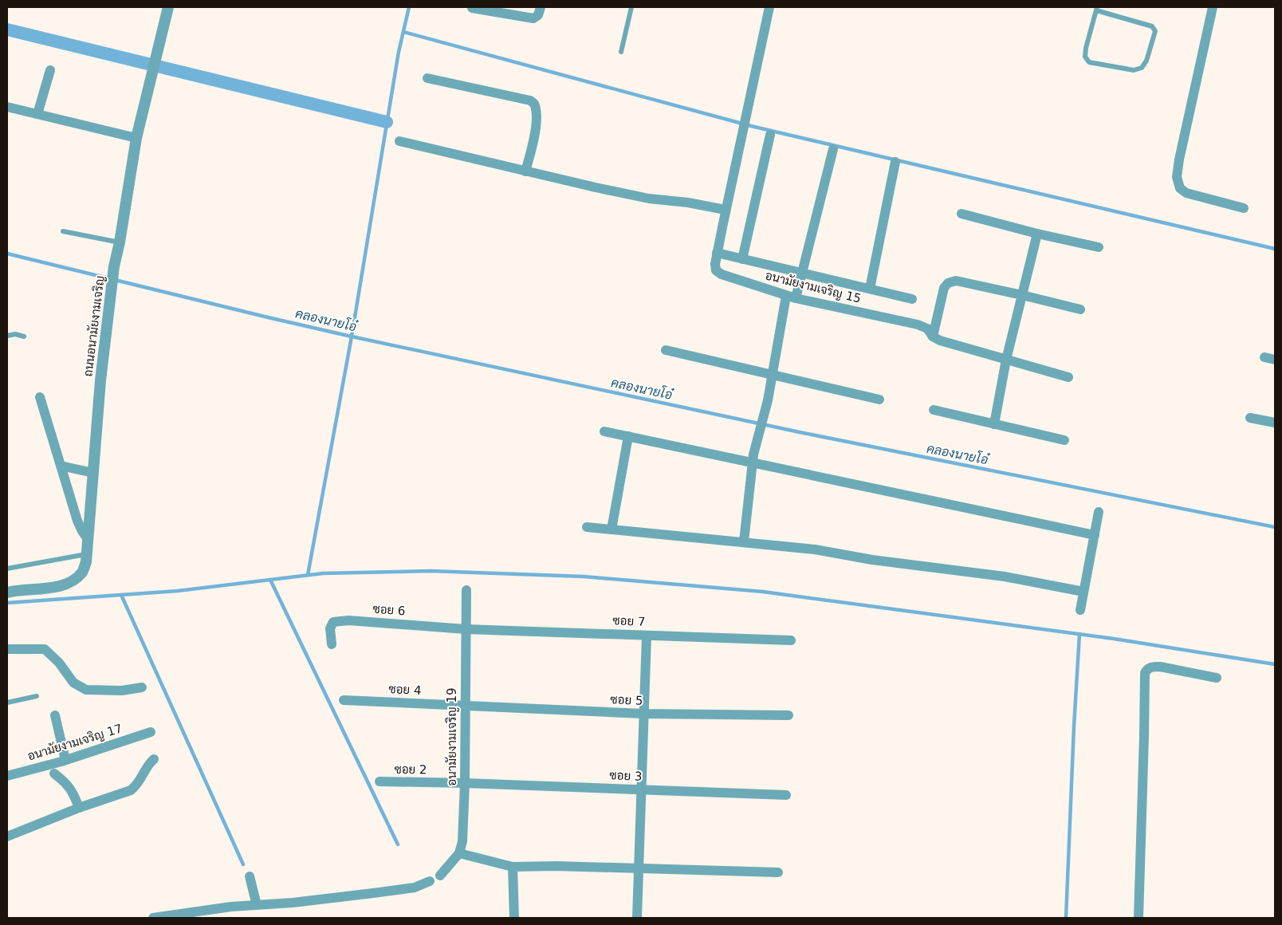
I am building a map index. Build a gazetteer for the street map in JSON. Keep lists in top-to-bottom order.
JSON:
{
  "streets": {
    "street": [
      "อนามัยงามเจริญ 15",
      "ถนนอนามัยงามเจริญ",
      "ซอย 6",
      "ซอย 7",
      "ซอย 4",
      "ซอย 5",
      "อนามัยงามเจริญ 19",
      "อนามัยงามเจริญ 17",
      "ซอย 2",
      "ซอย 3"
    ]
  },
  "crossings": [
    ["ซอย 6", "ซอย 7"],
    ["ซอย 6", "อนามัยงามเจริญ 19"],
    ["ซอย 7", "อนามัยงามเจริญ 19"],
    ["ซอย 4", "ซอย 5"],
    ["ซอย 4", "อนามัยงามเจริญ 19"],
    ["ซอย 5", "อนามัยงามเจริญ 19"],
    ["อนามัยงามเจริญ 19", "ซอย 2"],
    ["อนามัยงามเจริญ 19", "ซอย 3"],
    ["ซอย 2", "ซอย 3"]
  ],
  "water": ["คลองนายโอ๋"]
}
